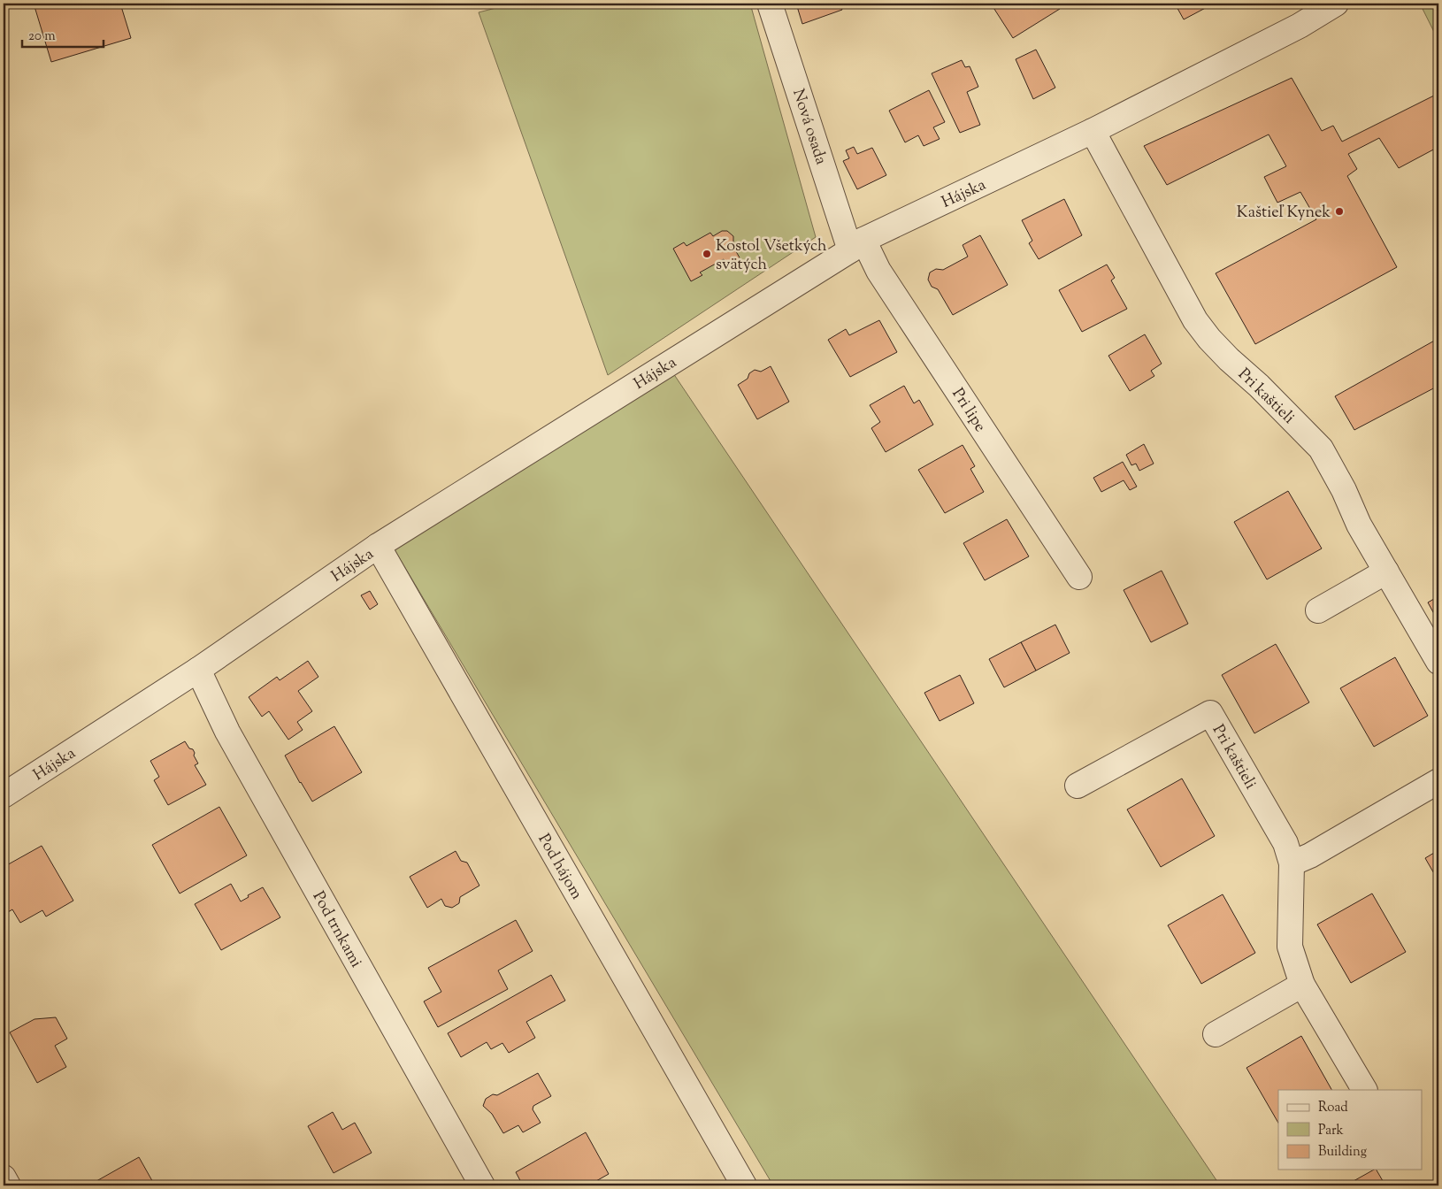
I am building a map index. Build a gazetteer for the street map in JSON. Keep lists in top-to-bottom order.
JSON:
{
  "streets": {
    "street": [
      "Nová osada",
      "Hájska",
      "Pri kaštieli",
      "Pri lipe",
      "Pod hájom",
      "Pod trnkami"
    ]
  },
  "crossings": [
    ["Nová osada", "Hájska"],
    ["Nová osada", "Pri lipe"],
    ["Hájska", "Pri kaštieli"],
    ["Hájska", "Pri lipe"],
    ["Hájska", "Pod hájom"],
    ["Hájska", "Pod trnkami"]
  ],
  "places": ["Kaštieľ Kynek", "Kostol Všetkých svätých"],
  "legend": ["Road", "Park", "Building"],
  "scale_bar": "20 m"
}
